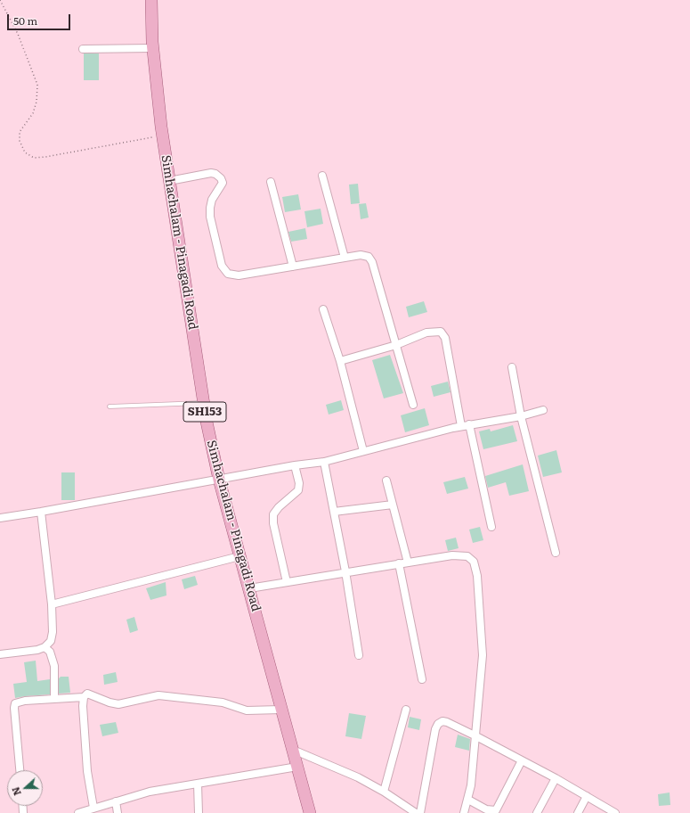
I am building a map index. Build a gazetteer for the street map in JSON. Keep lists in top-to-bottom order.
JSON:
{
  "streets": {
    "main road": ["Simhachalam - Pinagadi Road", "SH153"]
  },
  "scale_bar": "50 m",
  "north": "left"
}
